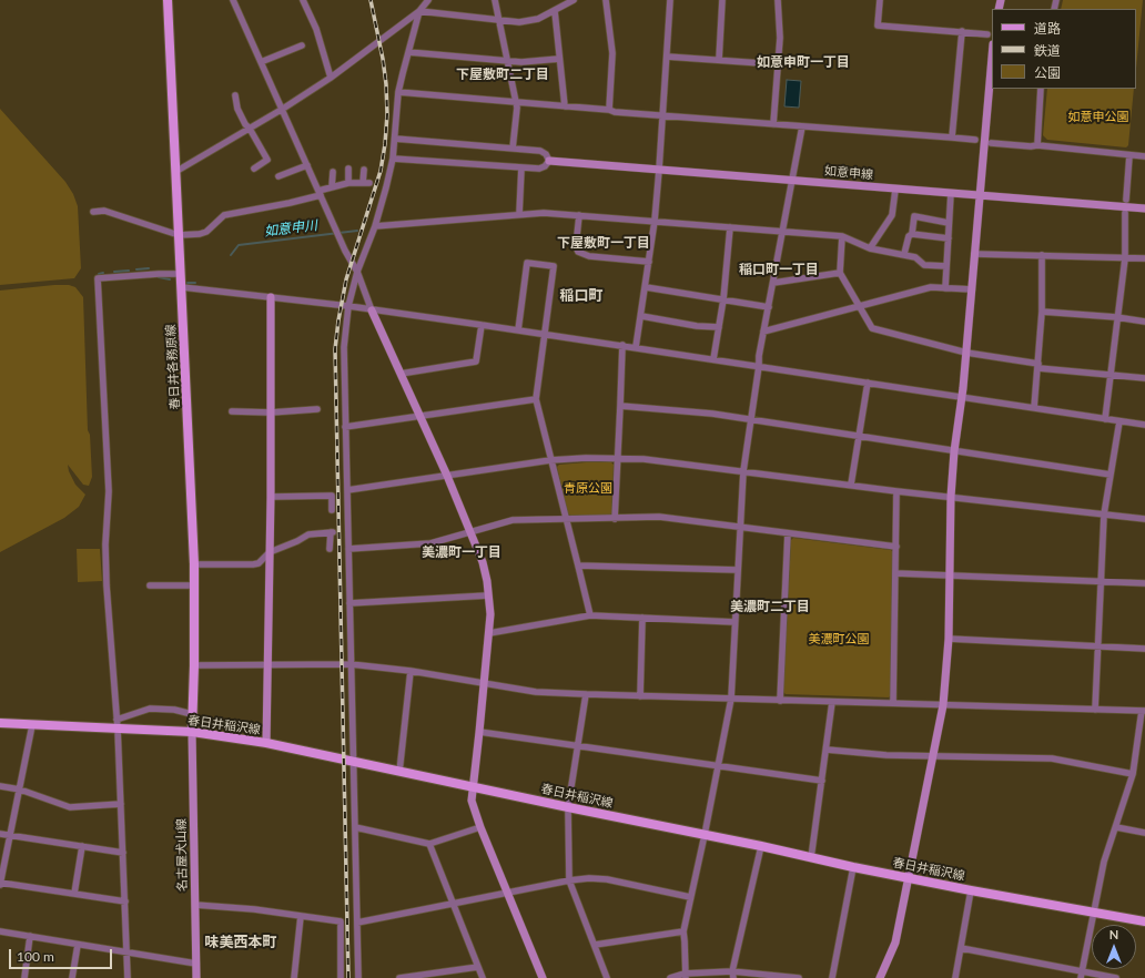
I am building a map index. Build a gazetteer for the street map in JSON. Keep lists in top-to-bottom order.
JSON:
{
  "streets": {
    "main road": ["春日井各務原線", "春日井稲沢線"],
    "street": ["如意申線", "名古屋犬山線"]
  },
  "crossings": [
    ["春日井各務原線", "春日井稲沢線"],
    ["春日井各務原線", "名古屋犬山線"],
    ["春日井稲沢線", "名古屋犬山線"]
  ],
  "districts": [
    "如意申町一丁目",
    "下屋敷町二丁目",
    "下屋敷町一丁目",
    "稲口町一丁目",
    "稲口町",
    "美濃町一丁目",
    "美濃町二丁目",
    "味美西本町"
  ],
  "water": ["如意申川"],
  "parks": ["如意申公園", "青原公園", "美濃町公園"],
  "legend": ["道路", "鉄道", "公園"],
  "scale_bar": "100 m",
  "north": "top"
}
